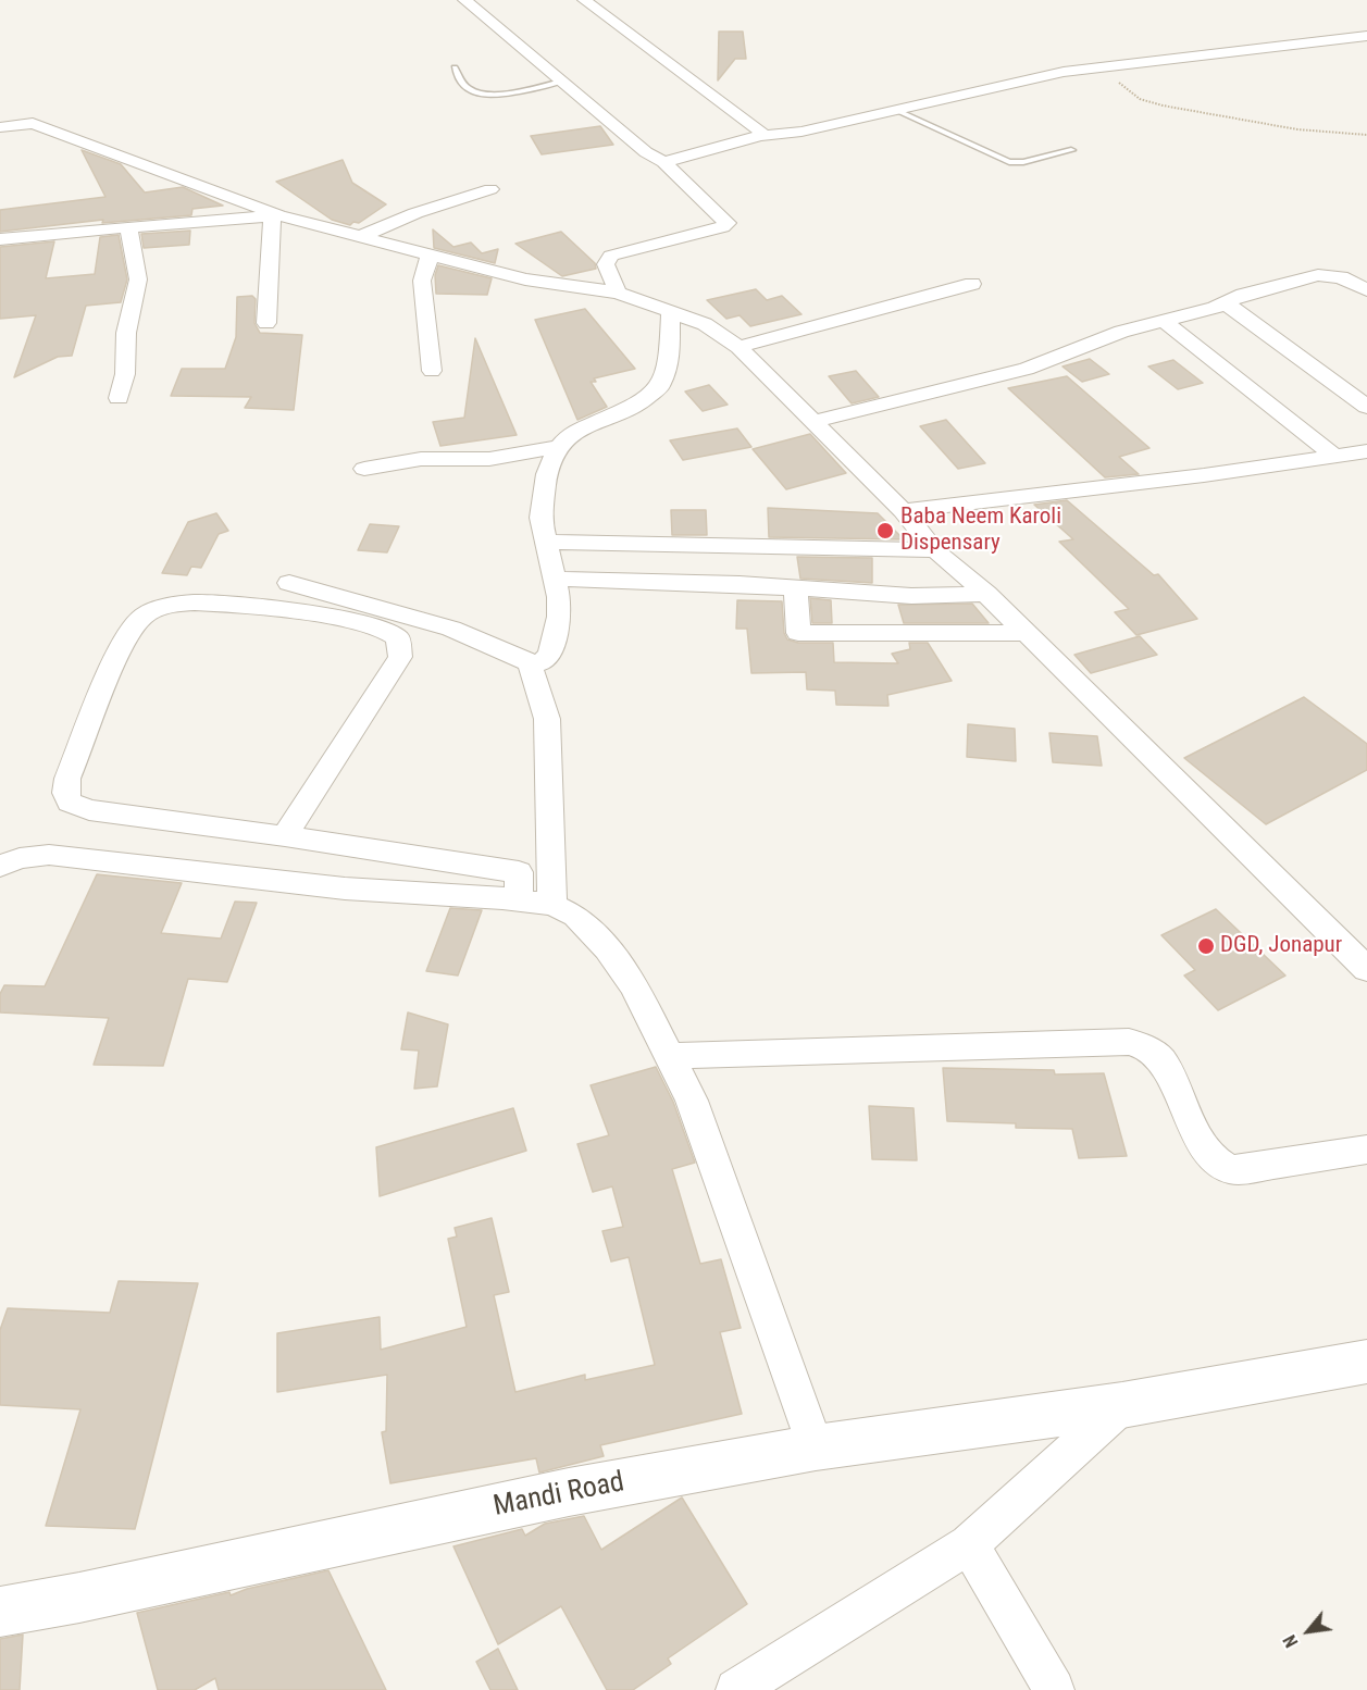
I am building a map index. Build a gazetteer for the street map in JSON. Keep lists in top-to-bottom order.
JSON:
{
  "streets": {
    "street": ["Mandi Road"]
  },
  "places": ["Baba Neem Karoli Dispensary", "DGD, Jonapur"],
  "north": "bottom left"
}
